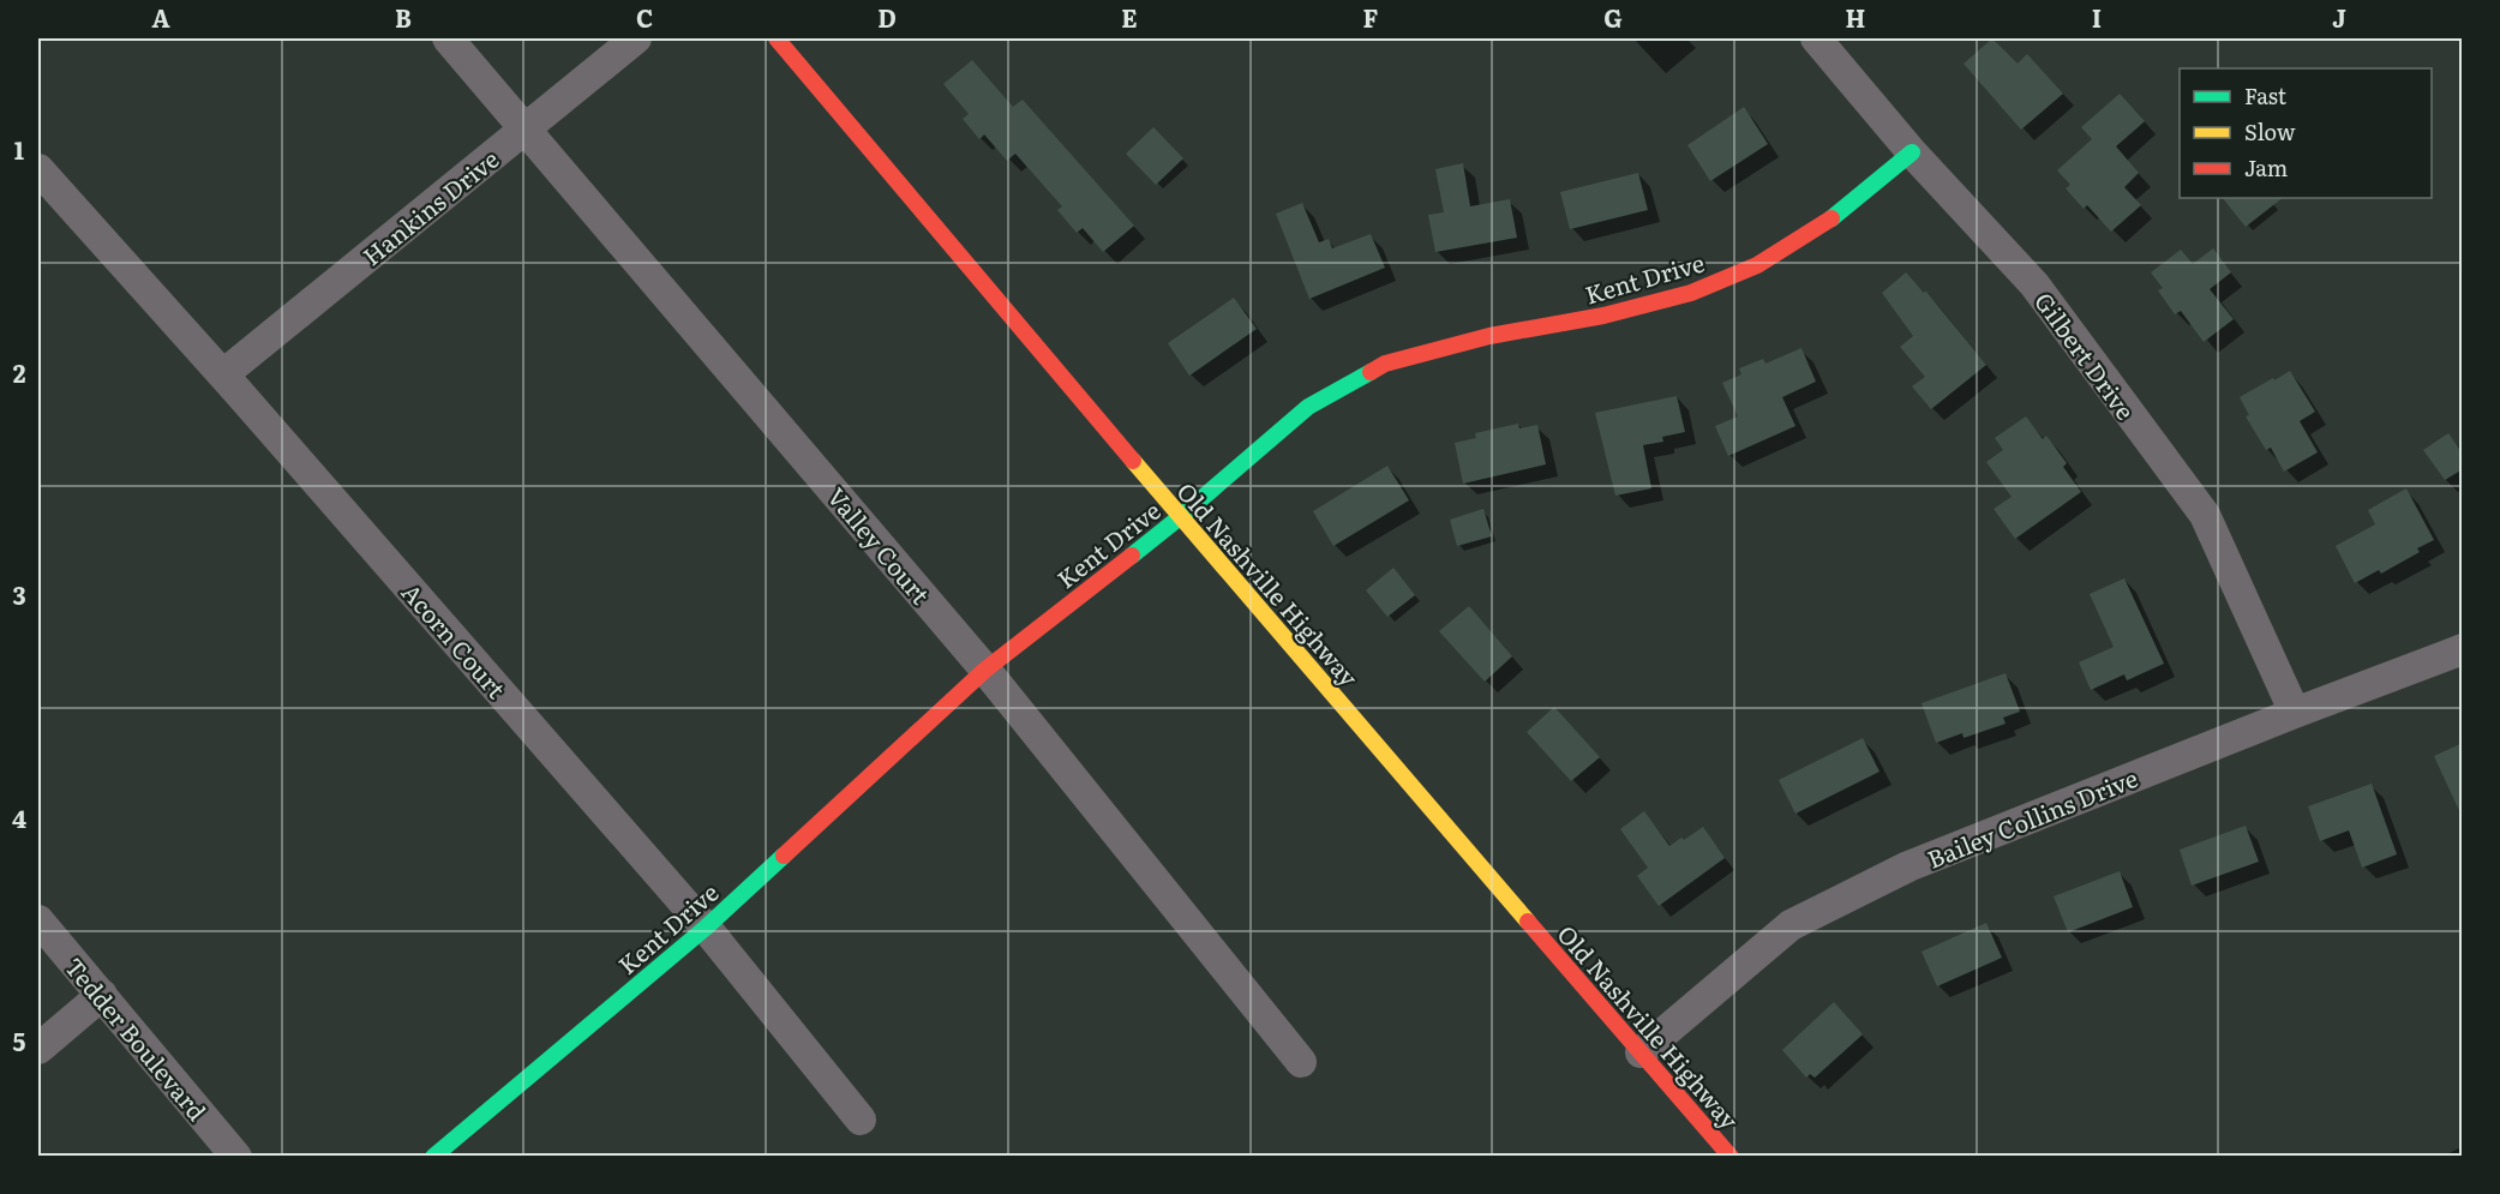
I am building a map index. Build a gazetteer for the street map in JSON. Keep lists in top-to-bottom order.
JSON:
{
  "streets": {
    "street": [
      "Hankins Drive",
      "Kent Drive",
      "Gilbert Drive",
      "Valley Court",
      "Old Nashville Highway",
      "Acorn Court",
      "Bailey Collins Drive",
      "Tedder Boulevard"
    ]
  },
  "crossings": [
    ["Hankins Drive", "Valley Court"],
    ["Hankins Drive", "Acorn Court"],
    ["Kent Drive", "Gilbert Drive"],
    ["Kent Drive", "Valley Court"],
    ["Kent Drive", "Old Nashville Highway"],
    ["Kent Drive", "Acorn Court"],
    ["Gilbert Drive", "Bailey Collins Drive"],
    ["Old Nashville Highway", "Bailey Collins Drive"]
  ],
  "legend": ["Fast", "Slow", "Jam"],
  "grid": {
    "columns": [
      "A",
      "B",
      "C",
      "D",
      "E",
      "F",
      "G",
      "H",
      "I",
      "J"
    ],
    "rows": [
      "1",
      "2",
      "3",
      "4",
      "5"
    ]
  }
}
